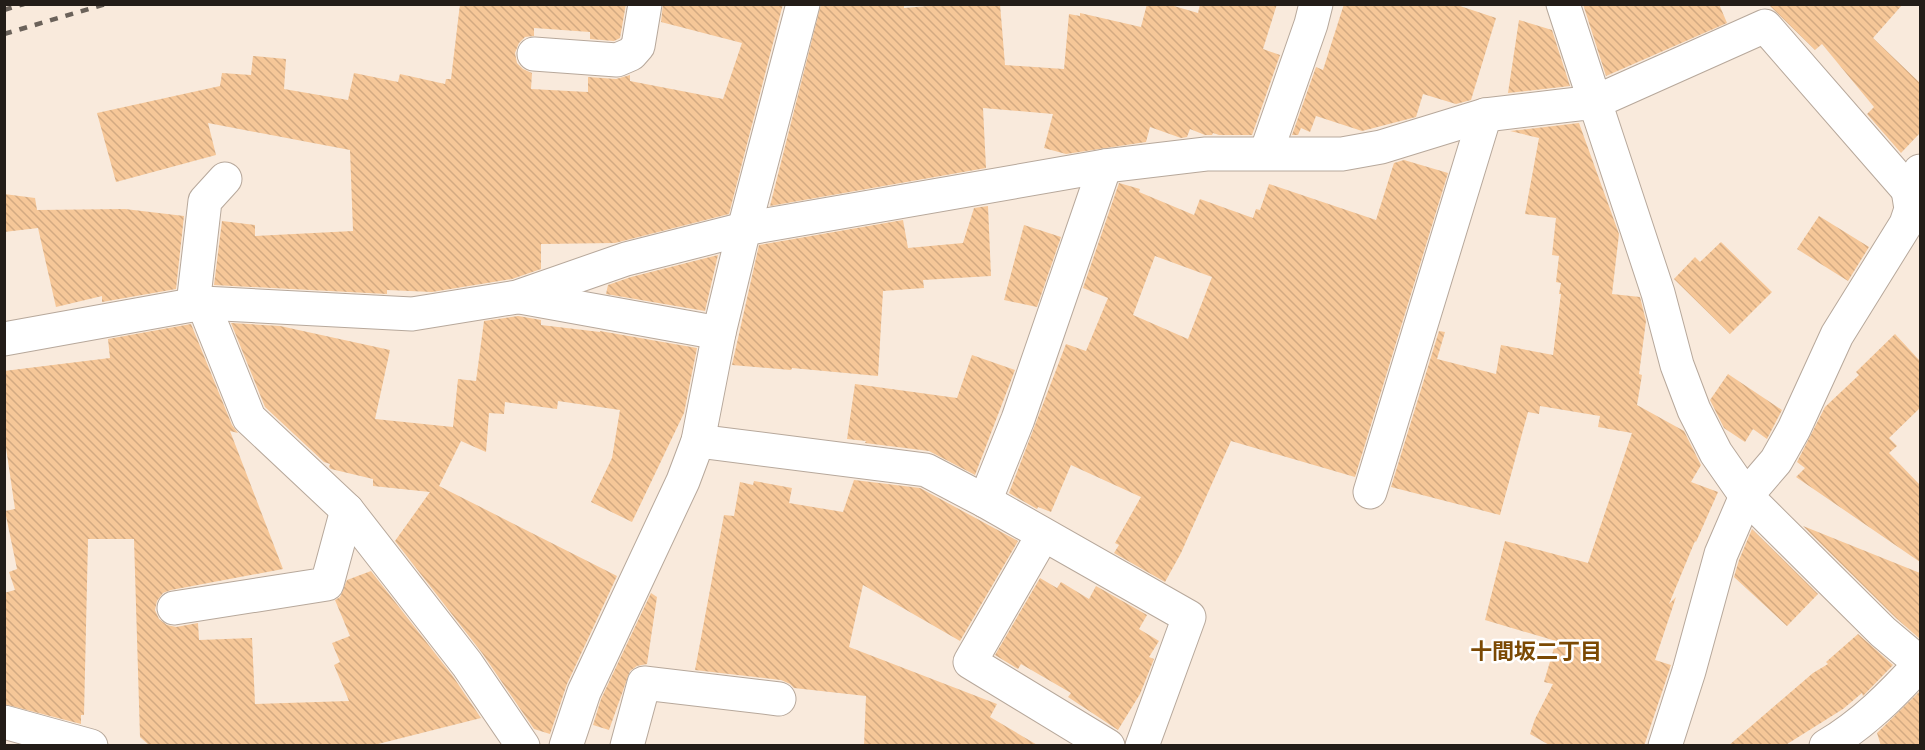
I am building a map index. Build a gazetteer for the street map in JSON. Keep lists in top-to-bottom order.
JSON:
{
  "districts": ["十間坂二丁目"]
}
